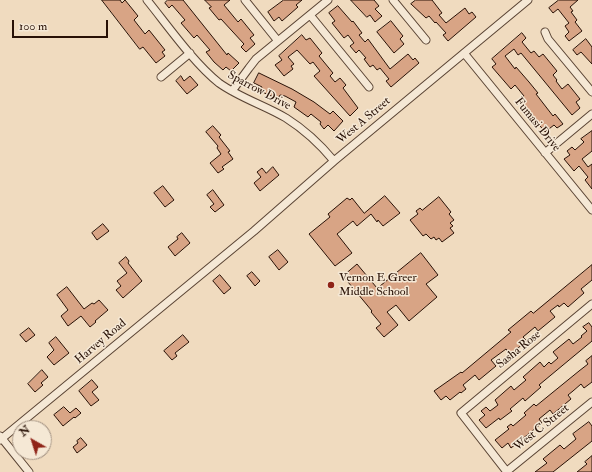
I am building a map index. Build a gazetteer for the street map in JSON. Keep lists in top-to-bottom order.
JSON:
{
  "streets": {
    "street": [
      "Sparrow Drive",
      "West A Street",
      "Fumasi Drive",
      "Harvey Road",
      "Sasha Rose",
      "West C Street"
    ]
  },
  "crossings": [
    ["Sparrow Drive", "West A Street"],
    ["West A Street", "Fumasi Drive"],
    ["West A Street", "Harvey Road"],
    ["Sasha Rose", "West C Street"]
  ],
  "places": ["Vernon E Greer Middle School"],
  "scale_bar": "100 m",
  "north": "top left"
}
